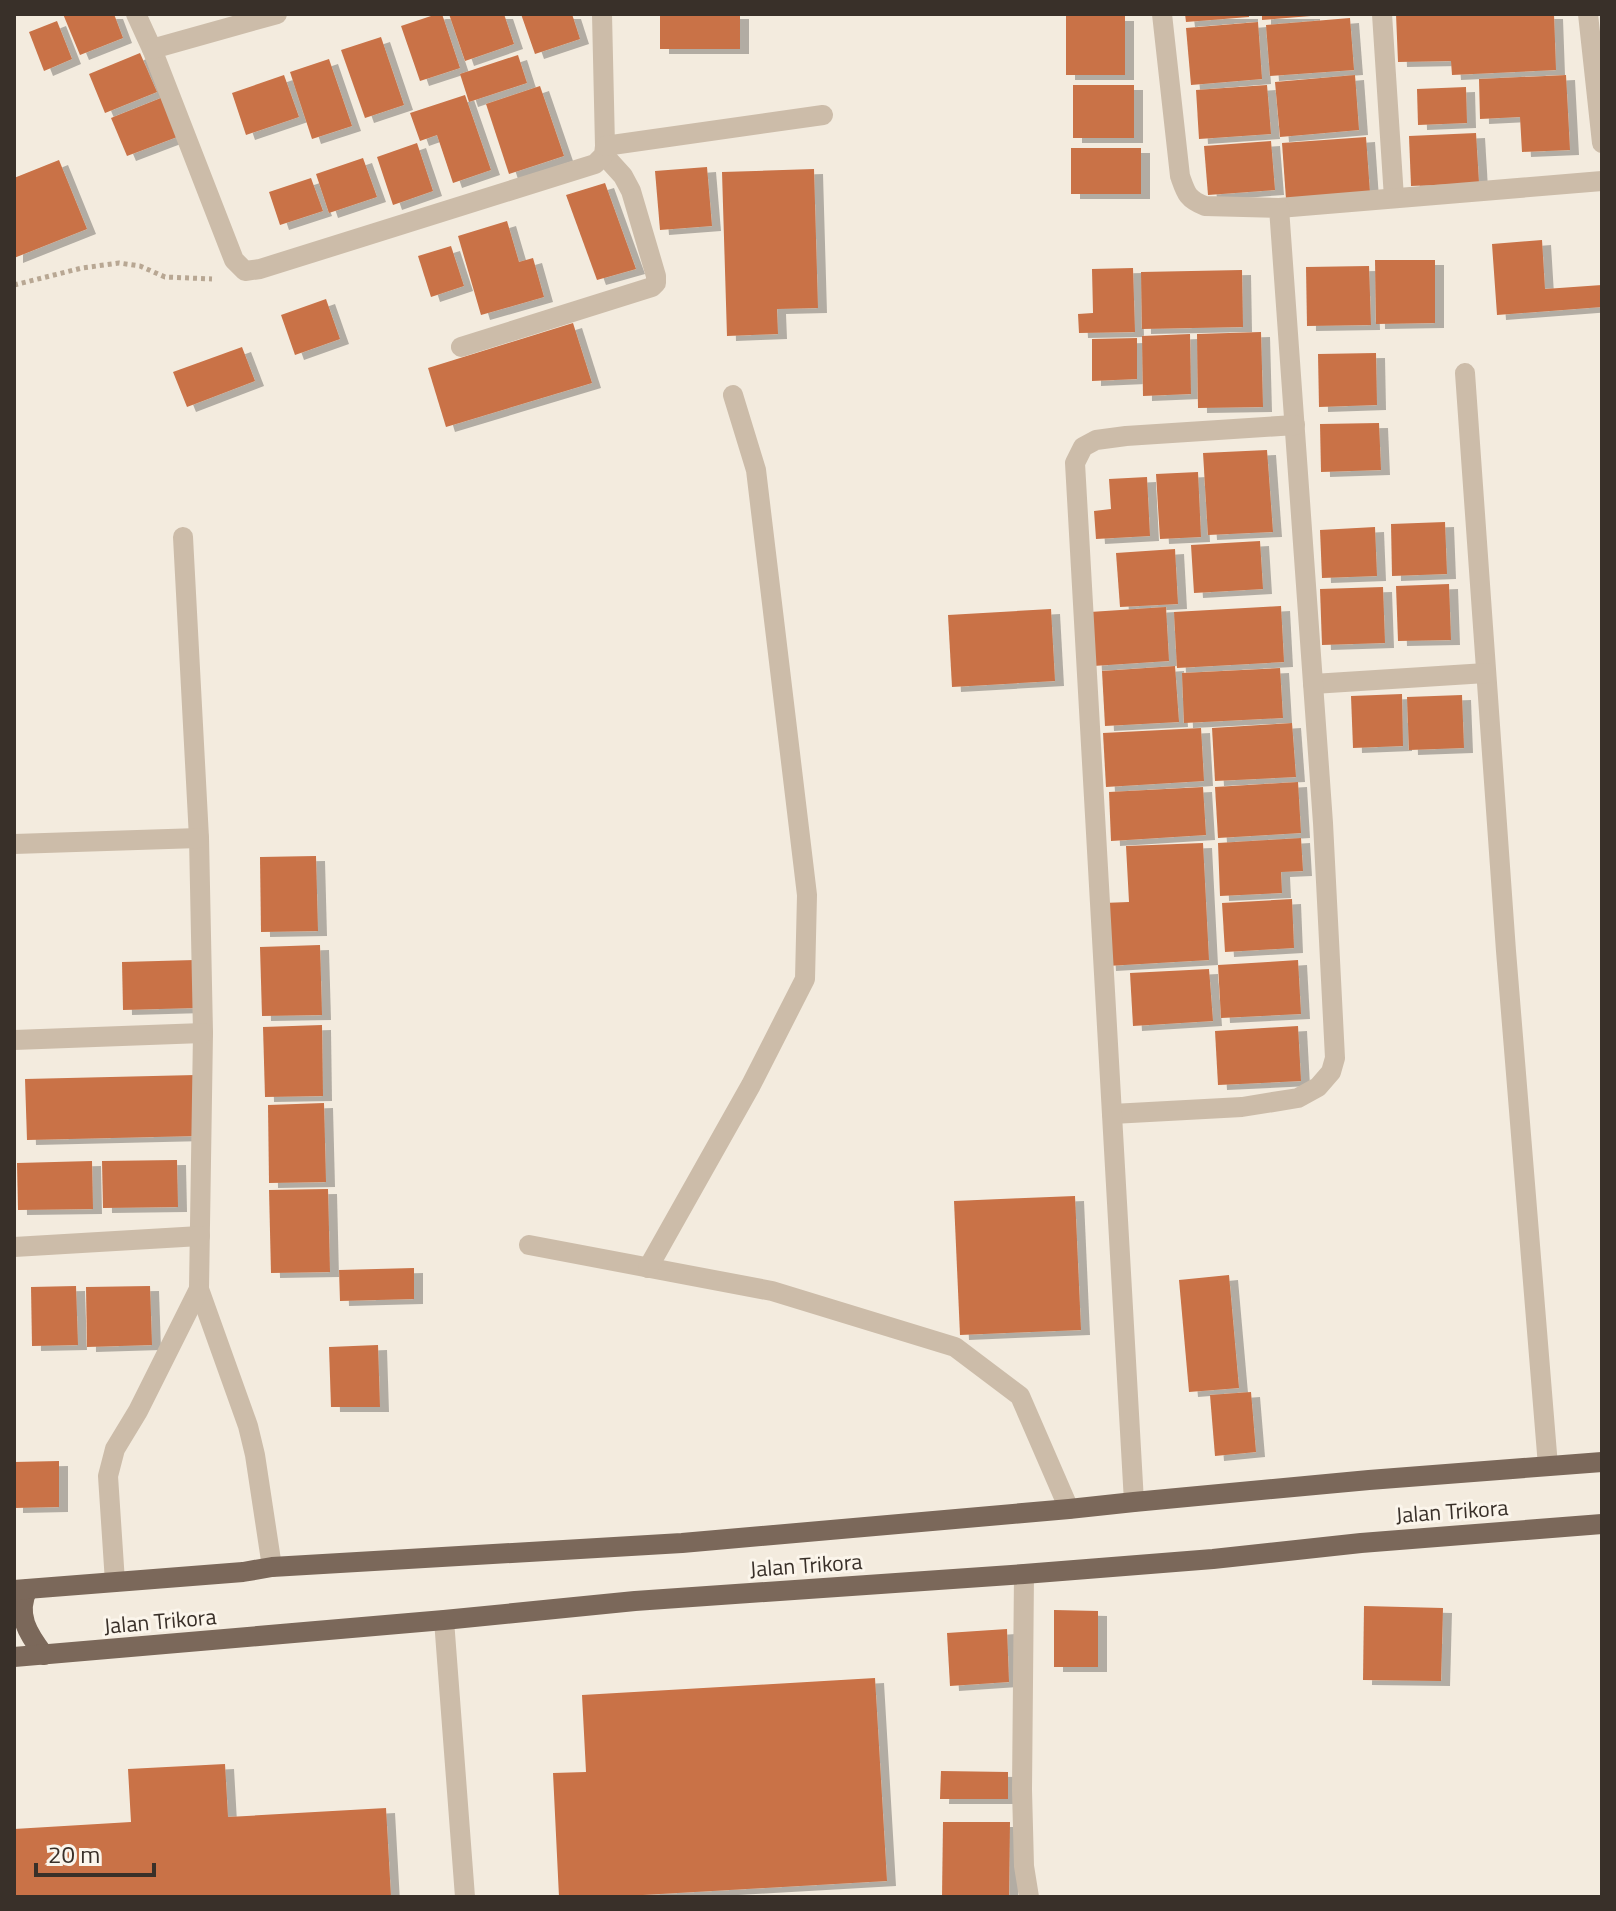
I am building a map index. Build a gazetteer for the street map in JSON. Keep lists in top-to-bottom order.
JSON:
{
  "streets": {
    "main road": ["Jalan Trikora"]
  },
  "scale_bar": "20 m"
}
